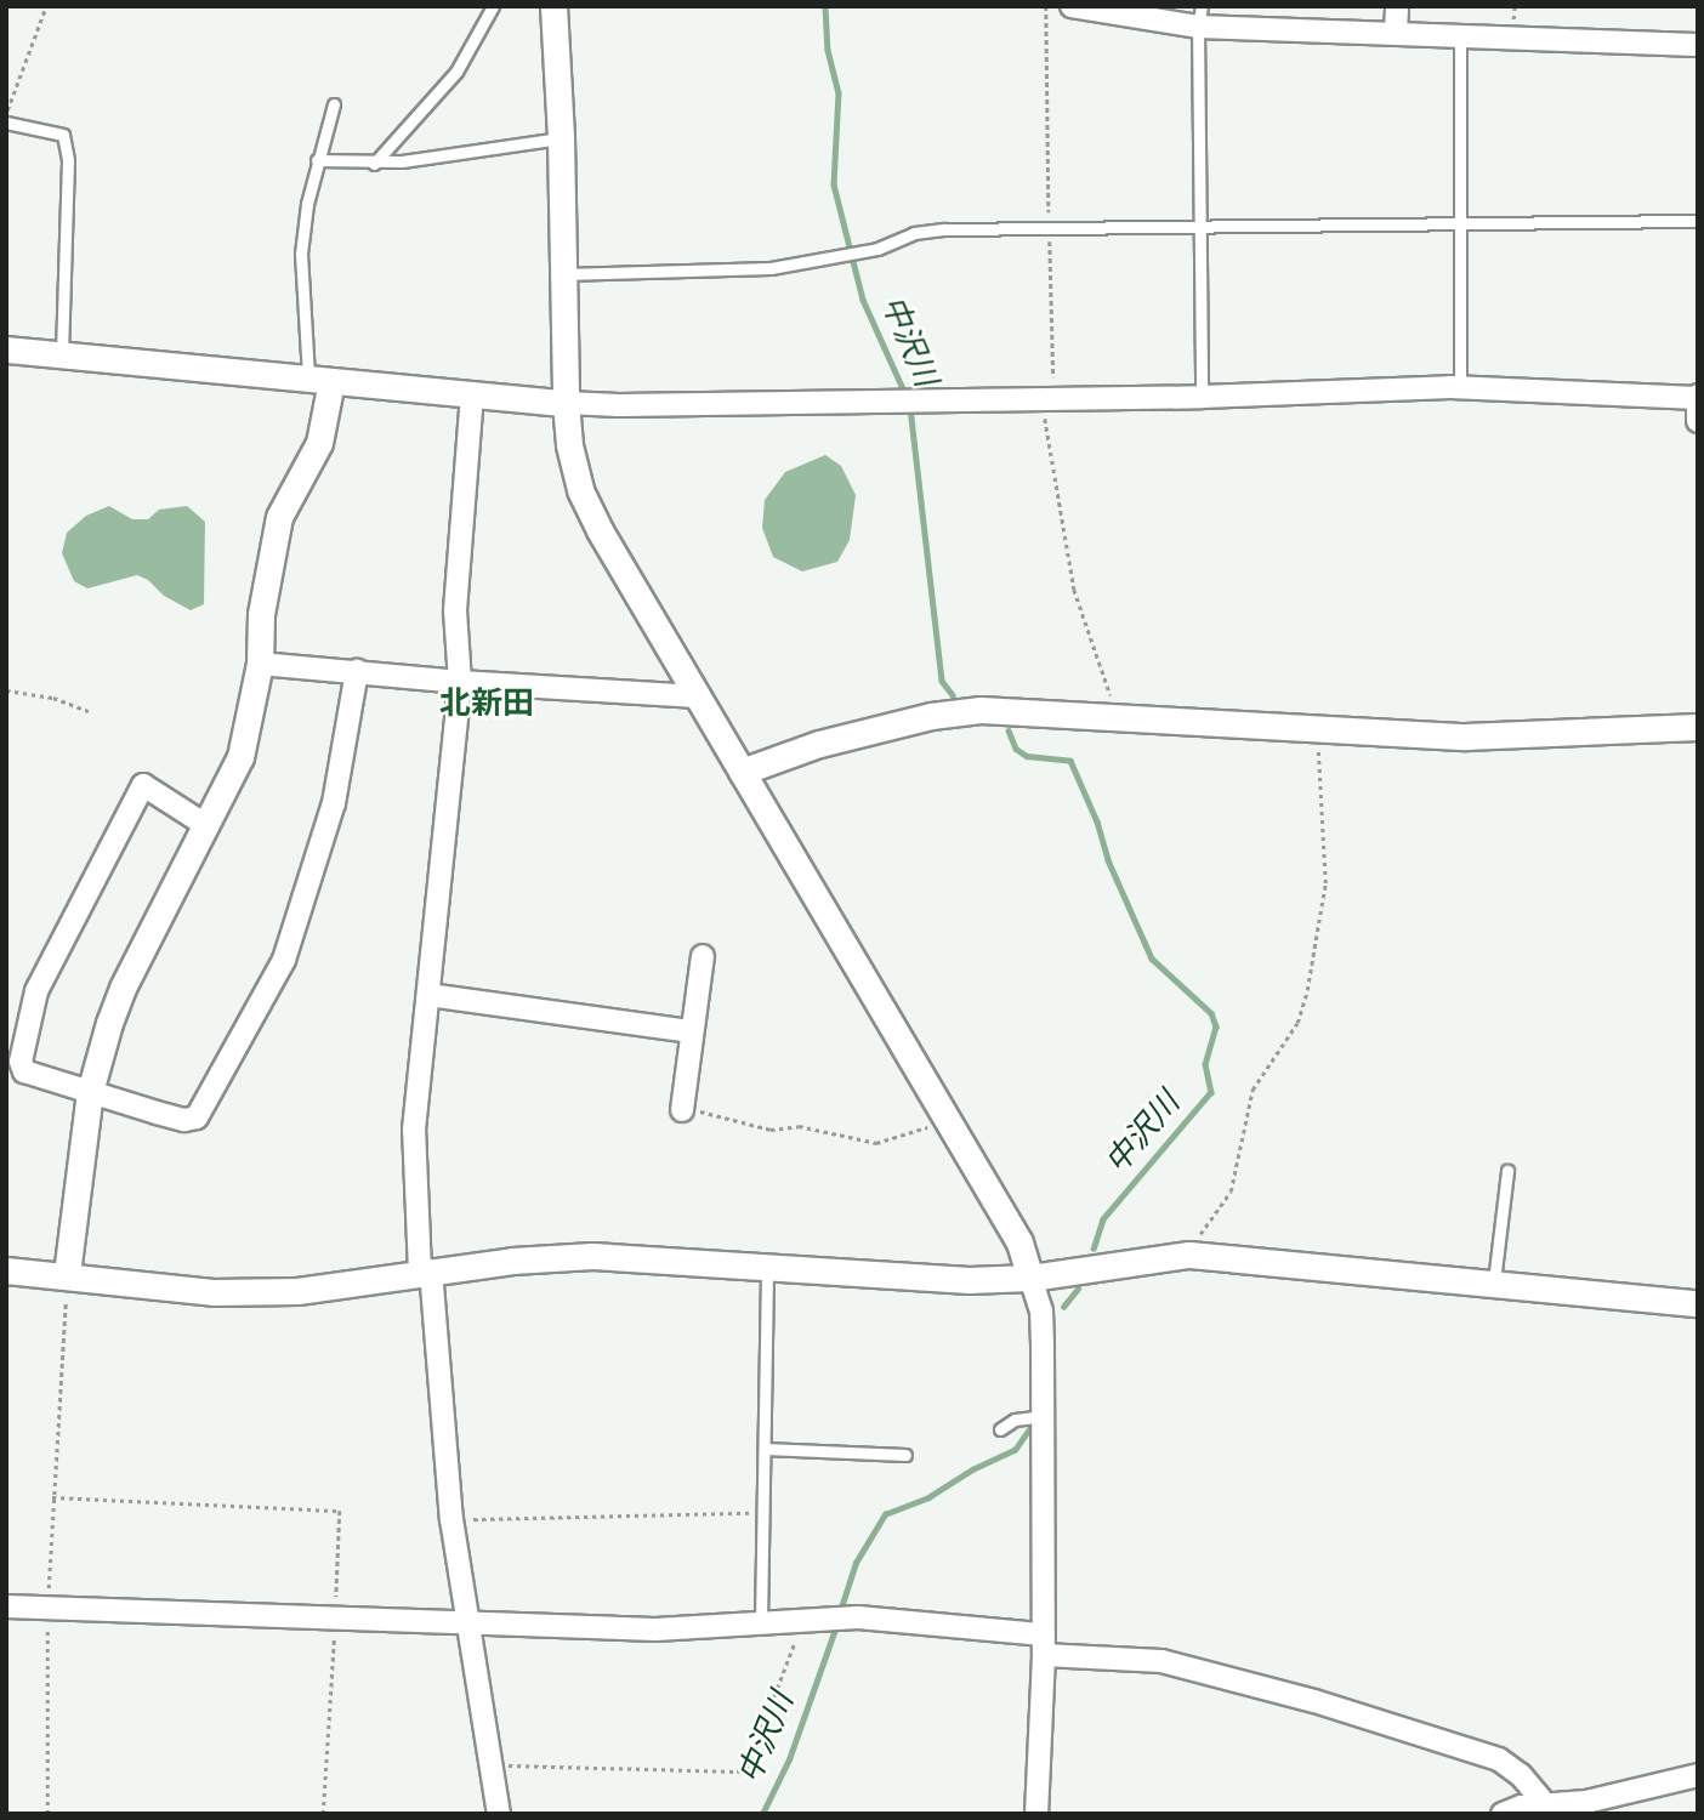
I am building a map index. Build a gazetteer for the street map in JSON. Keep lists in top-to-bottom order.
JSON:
{
  "districts": ["北新田"],
  "water": ["中沢川"]
}
